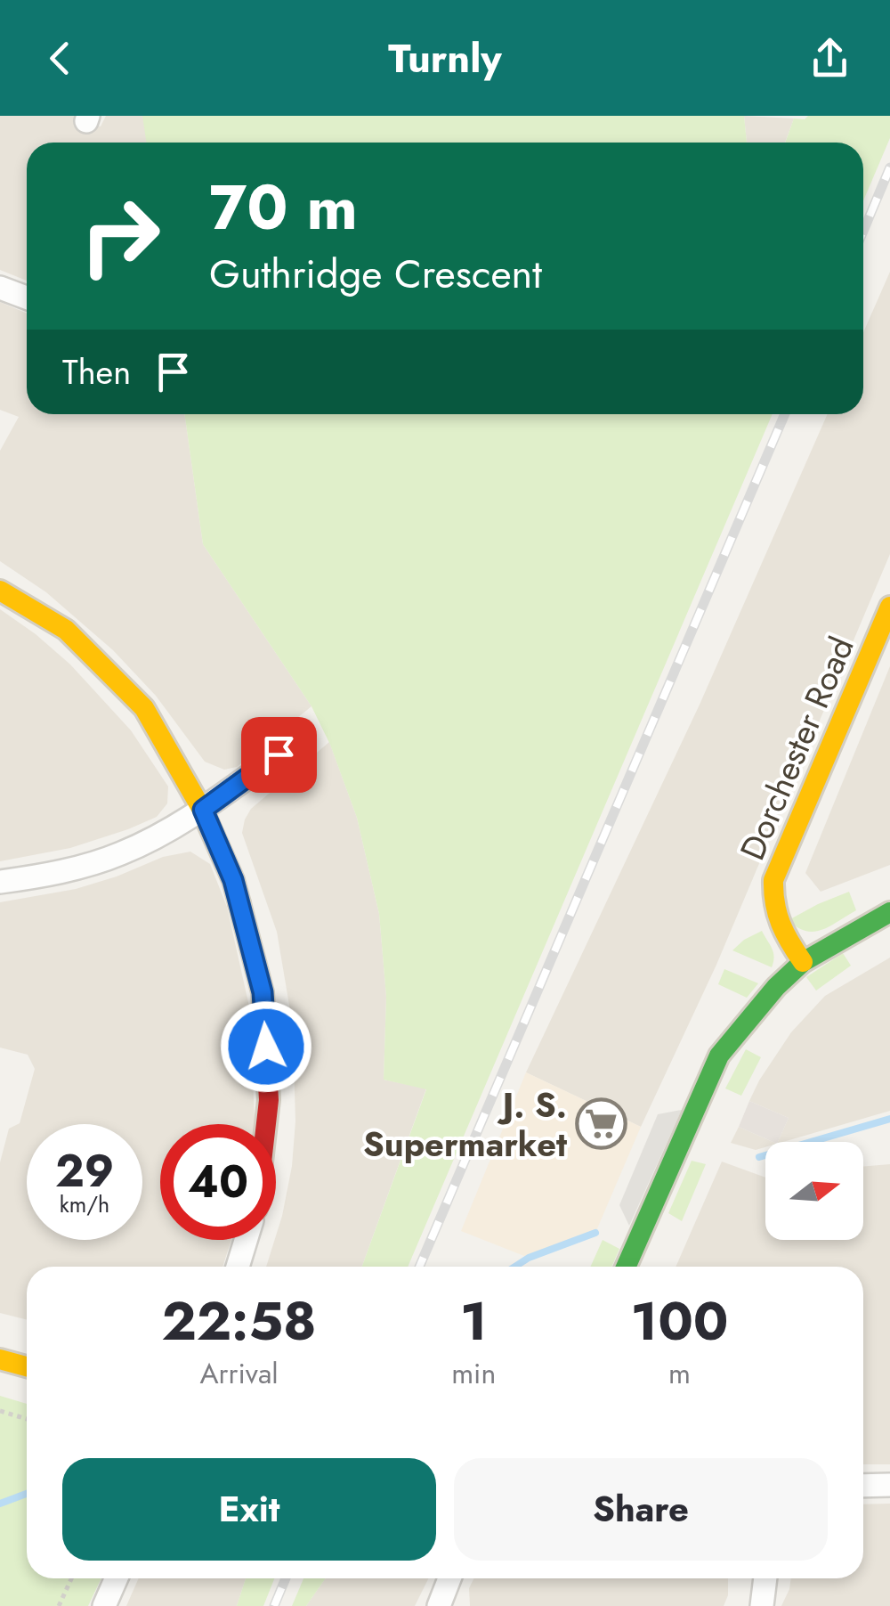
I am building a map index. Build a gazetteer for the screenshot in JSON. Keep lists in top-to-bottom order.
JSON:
{
  "streets": {
    "street": ["Dorchester Road"]
  },
  "places": {
    "supermarket": ["J. S. Supermarket"]
  },
  "north": "right",
  "page": {
    "header": "Turnly",
    "turn": ["70 m", "Guthridge Crescent"],
    "then": "Then",
    "speed": "29 km/h",
    "limit": "40",
    "eta": [
      "22:58",
      "Arrival",
      "1",
      "min",
      "100",
      "m"
    ],
    "buttons": ["Exit", "Share"]
  }
}
